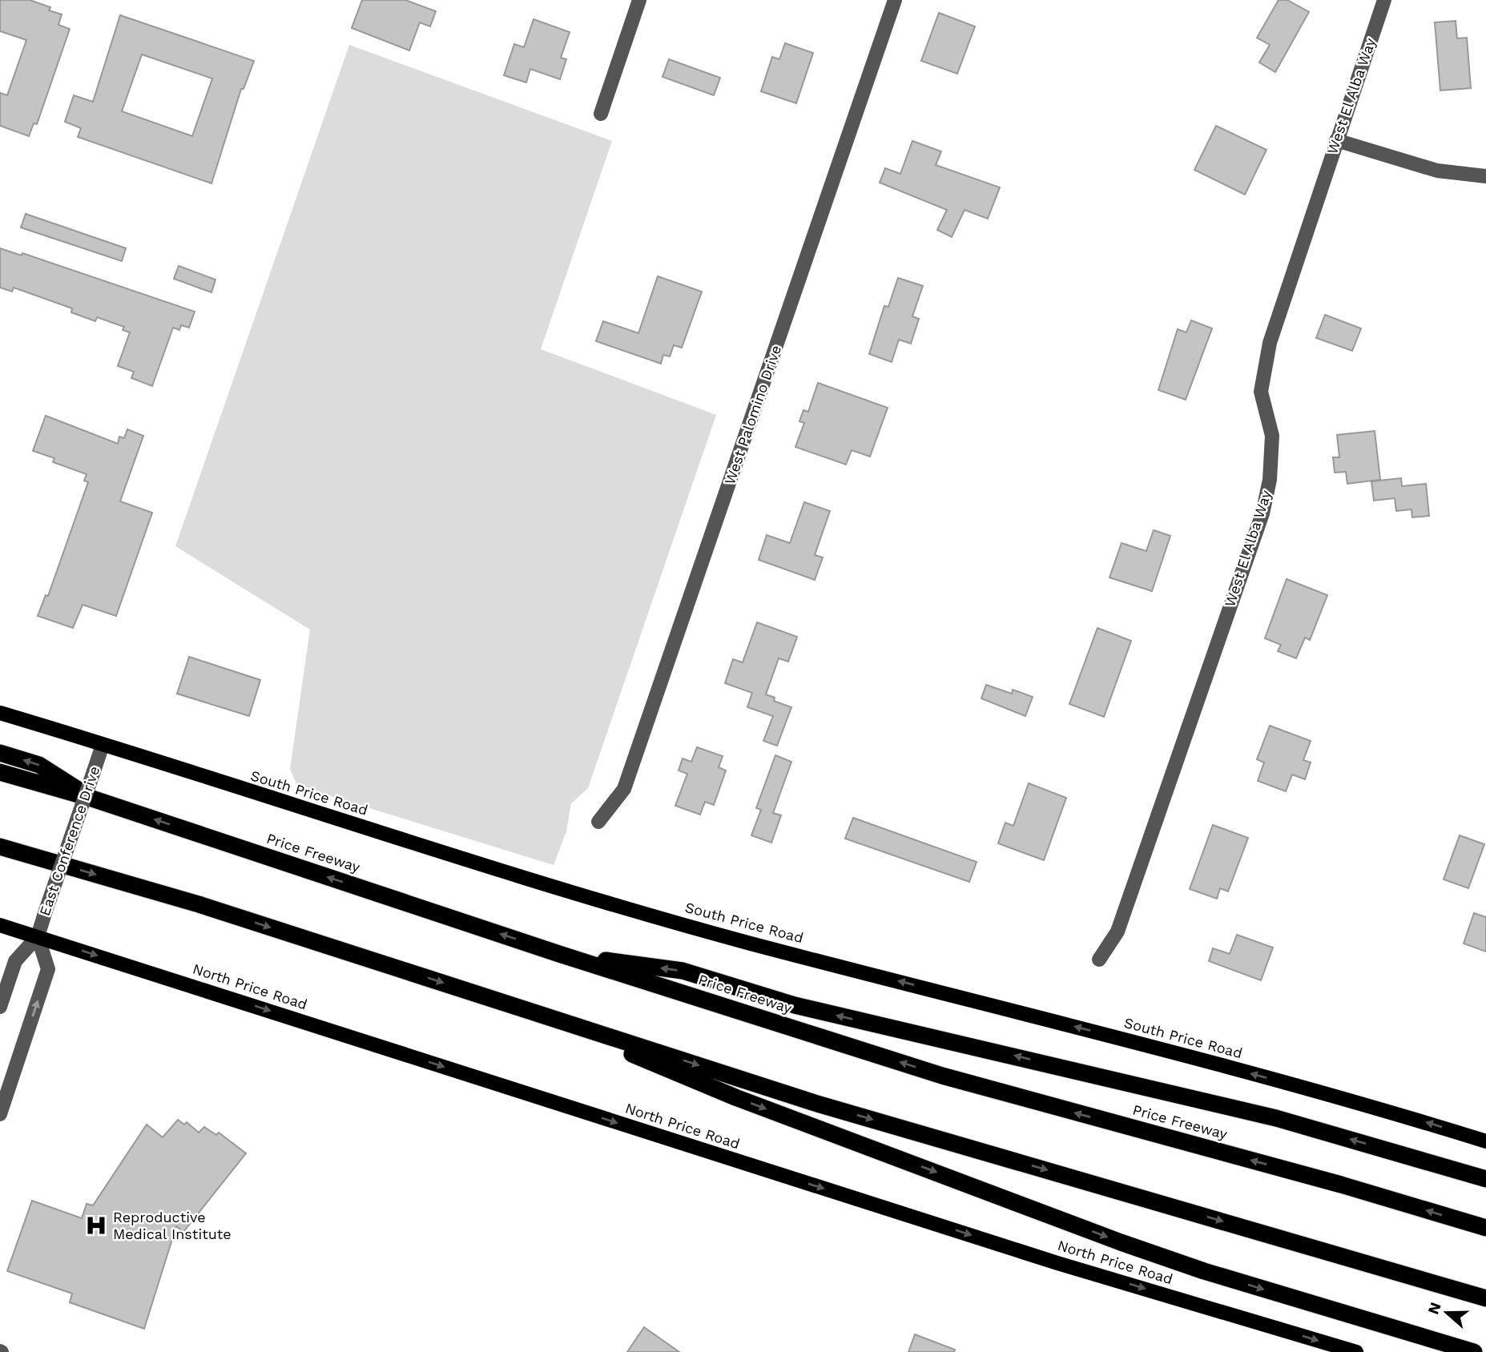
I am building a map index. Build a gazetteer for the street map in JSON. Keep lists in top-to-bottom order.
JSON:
{
  "streets": {
    "highway": ["Price Freeway"],
    "main road": ["South Price Road", "North Price Road"],
    "street": ["West El Alba Way", "West Palomino Drive", "East Conference Drive"]
  },
  "crossings": [
    ["South Price Road", "East Conference Drive"],
    ["East Conference Drive", "North Price Road"]
  ],
  "one_way": ["South Price Road", "North Price Road"],
  "places": {
    "hospital": ["Reproductive Medical Institute"]
  },
  "north": "left"
}
